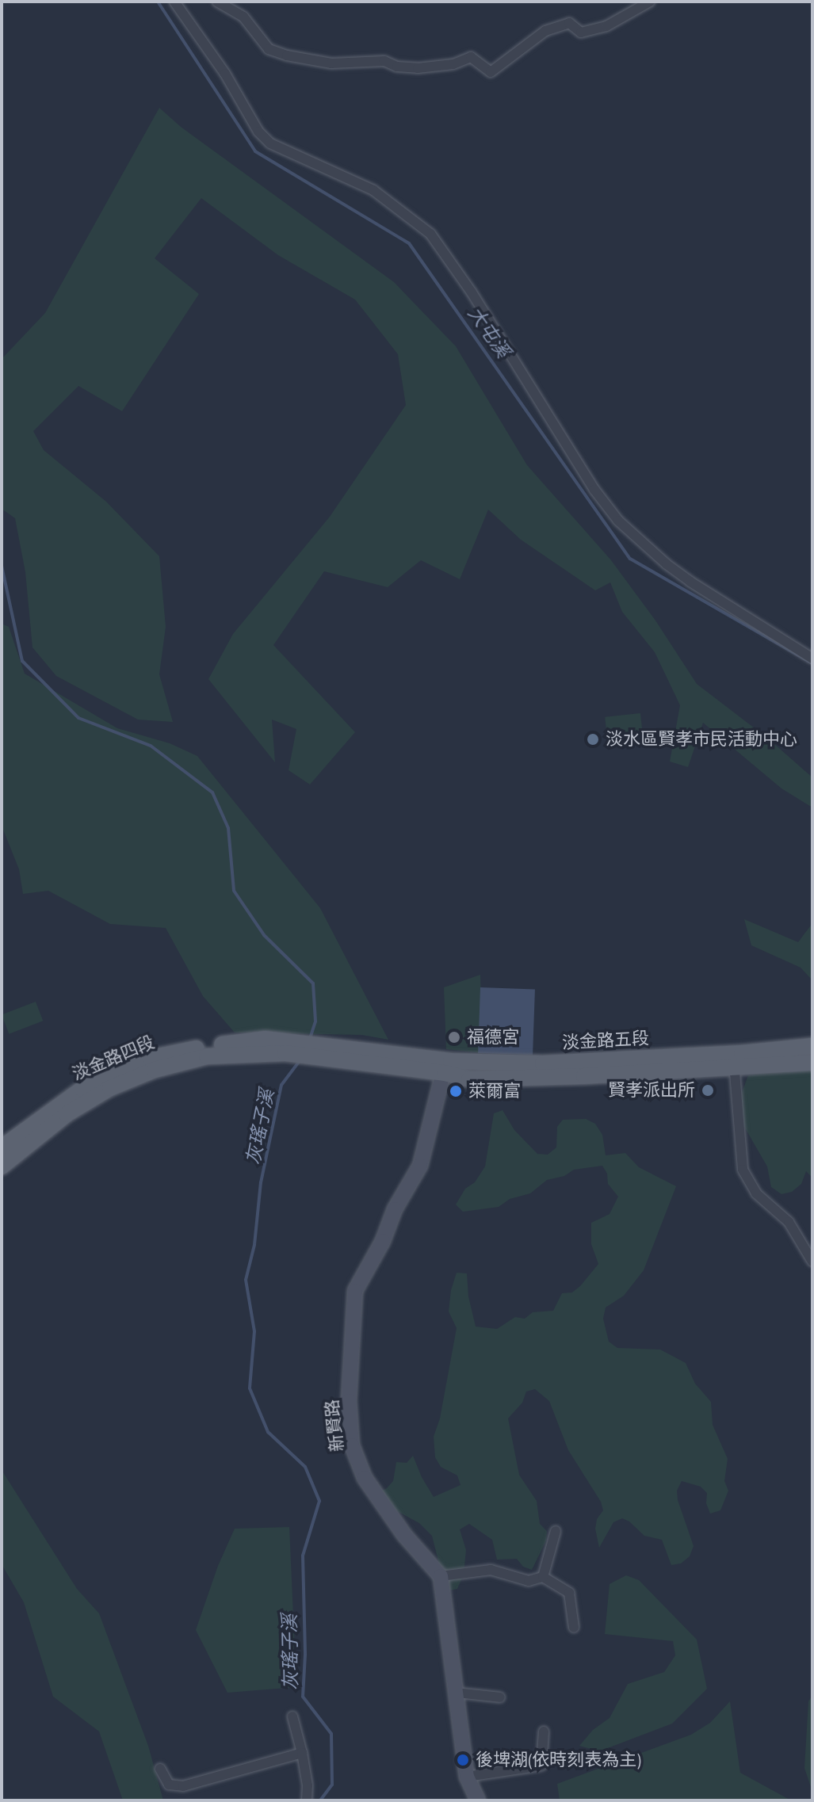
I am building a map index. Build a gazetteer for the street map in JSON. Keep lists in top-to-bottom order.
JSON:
{
  "streets": {
    "main road": ["淡金路五段", "淡金路四段"],
    "street": ["新賢路"]
  },
  "crossings": [
    ["淡金路五段", "新賢路"]
  ],
  "water": ["大屯溪", "灰瑤子溪"],
  "places": [
    "淡水區賢孝市民活動中心",
    "福德宮",
    "賢孝派出所",
    "萊爾富",
    "後埤湖(依時刻表為主)"
  ]
}
